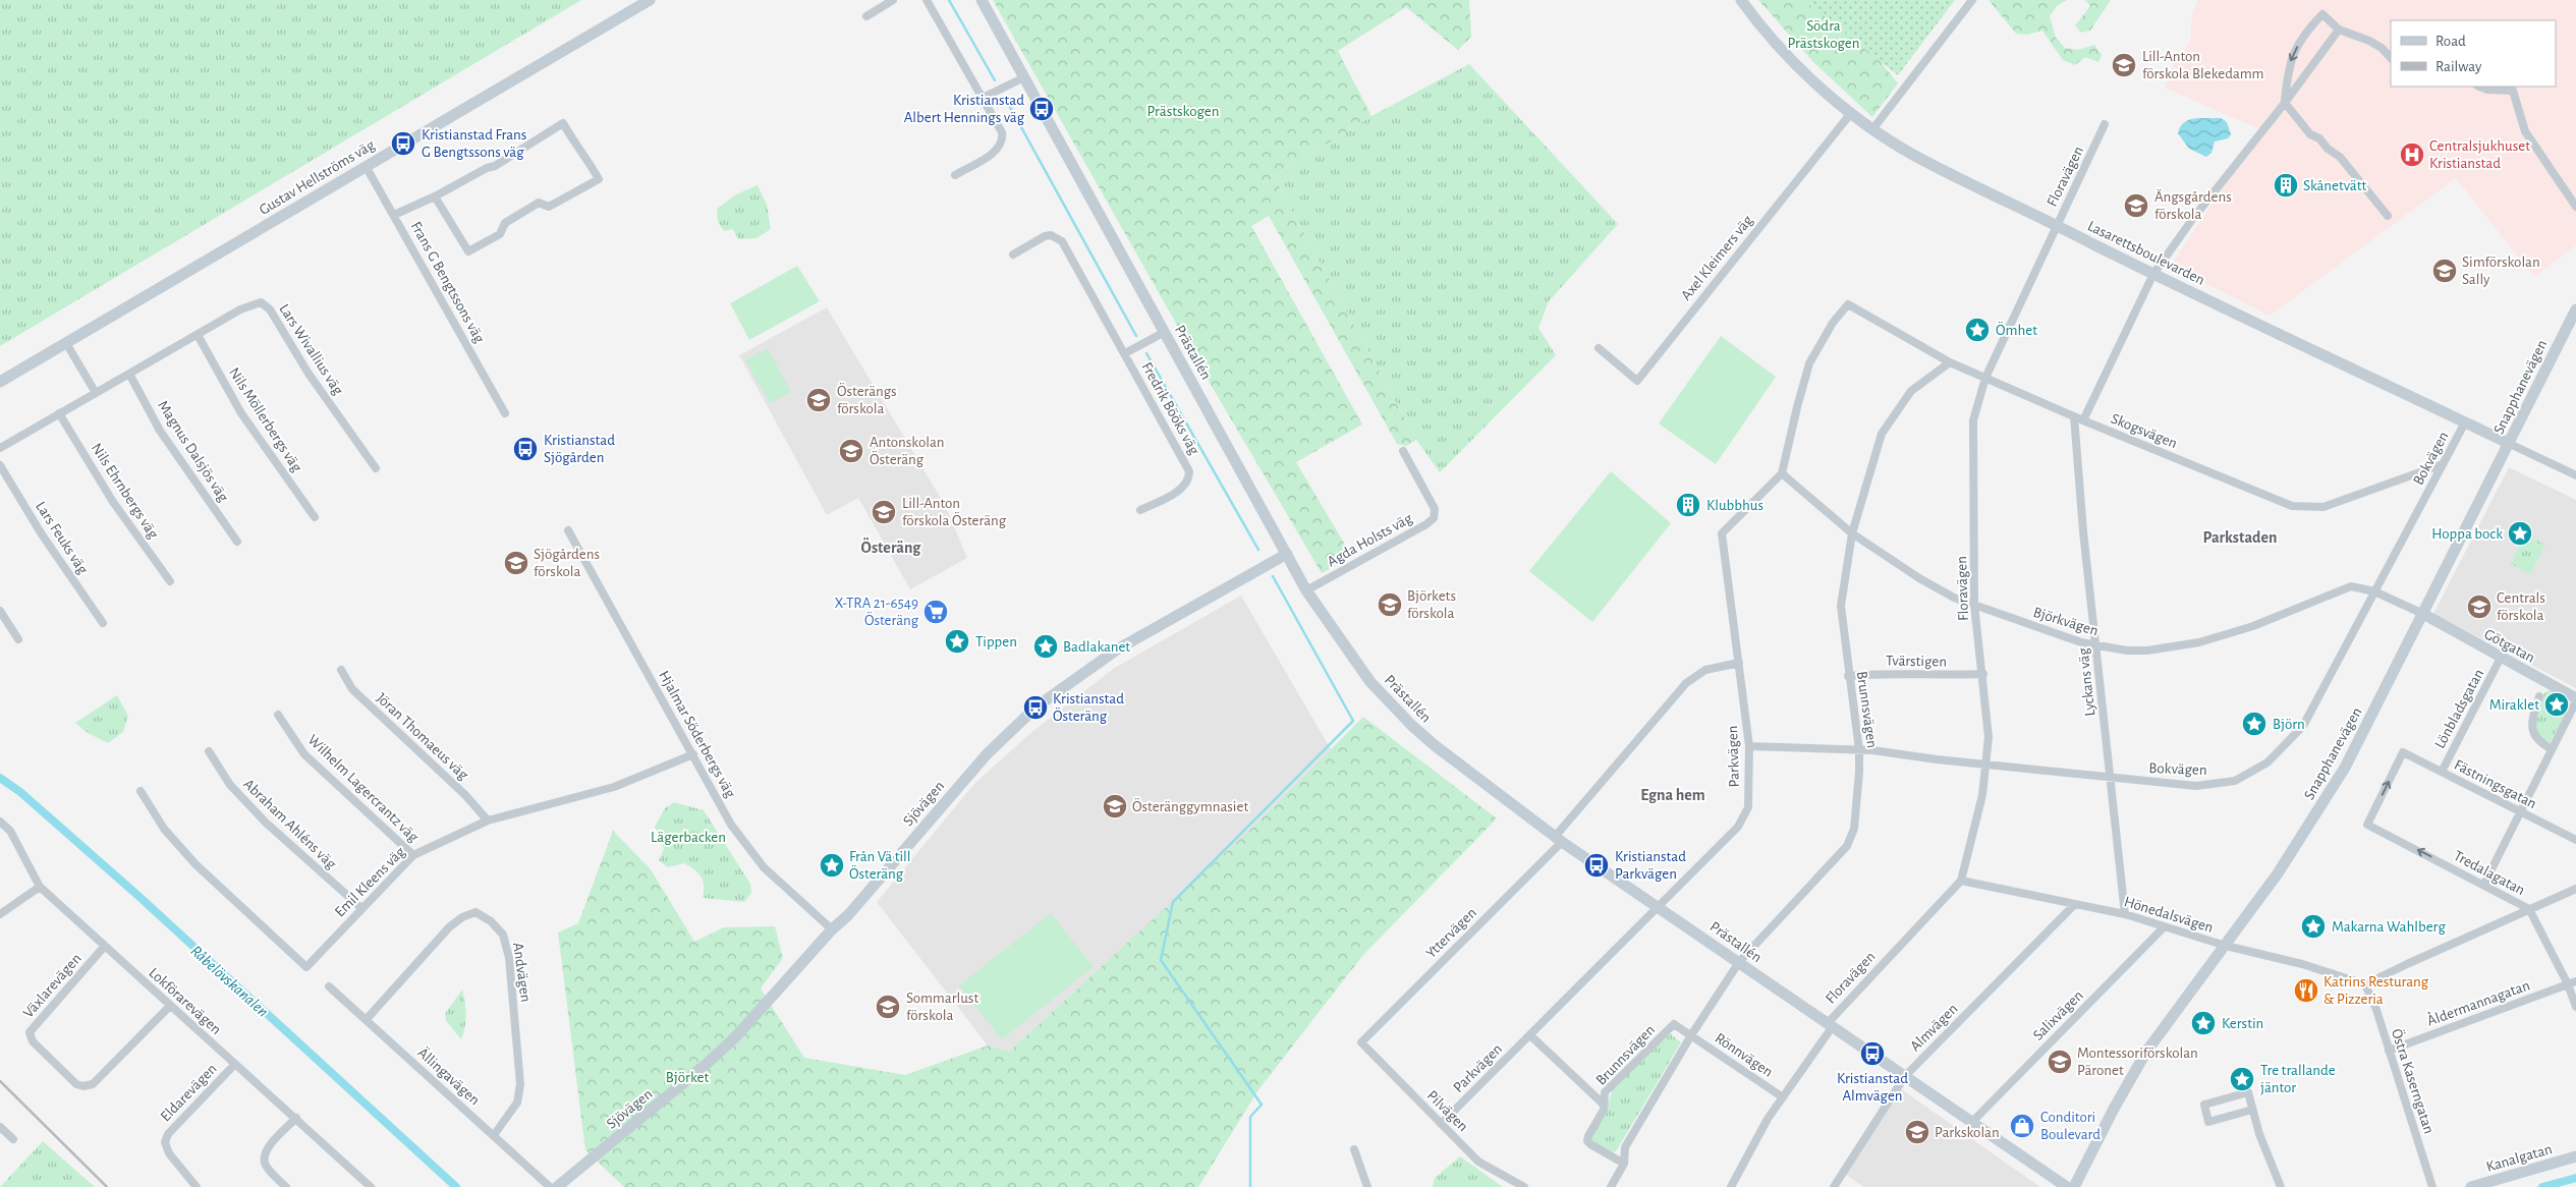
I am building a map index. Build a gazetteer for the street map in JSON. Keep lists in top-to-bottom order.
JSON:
{
  "streets": {
    "street": [
      "Floravägen",
      "Gustav Hellströms väg",
      "Lasarettsboulevarden",
      "Axel Kleimers väg",
      "Frans G Bengtssons väg",
      "Lars Wivallius väg",
      "Prästallén",
      "Snapphanevägen",
      "Fredrik Bööks väg",
      "Nils Möllerbergs väg",
      "Skogsvägen",
      "Magnus Dalsjös väg",
      "Bokvägen",
      "Nils Ehrnbergs väg",
      "Lars Feuks väg",
      "Agda Holsts väg",
      "Björkvägen",
      "Götgatan",
      "Tvärstigen",
      "Lyckans väg",
      "Lönbladsgatan",
      "Brunnsvägen",
      "Hjalmar Söderbergs väg",
      "Jöran Thomaeus väg",
      "Parkvägen",
      "Fästningsgatan",
      "Wilhelm Lagercrantz väg",
      "Sjövägen",
      "Abraham Ahléns väg",
      "Tredalagatan",
      "Emil Kleens väg",
      "Hönedalsvägen",
      "Yttervägen",
      "Andvägen",
      "Växlarevägen",
      "Lokförarevägen",
      "Åldermannagatan",
      "Salixvägen",
      "Almvägen",
      "Rönnvägen",
      "Ällingavägen",
      "Östra Kaserngatan",
      "Eldarevägen",
      "Pilvägen",
      "Kanalgatan"
    ]
  },
  "crossings": [
    ["Floravägen", "Lasarettsboulevarden"],
    ["Floravägen", "Prästallén"],
    ["Floravägen", "Skogsvägen"],
    ["Floravägen", "Bokvägen"],
    ["Floravägen", "Björkvägen"],
    ["Floravägen", "Tvärstigen"],
    ["Floravägen", "Hönedalsvägen"],
    ["Floravägen", "Rönnvägen"],
    ["Gustav Hellströms väg", "Frans G Bengtssons väg"],
    ["Lasarettsboulevarden", "Axel Kleimers väg"],
    ["Lasarettsboulevarden", "Snapphanevägen"],
    ["Lasarettsboulevarden", "Bokvägen"],
    ["Lars Wivallius väg", "Nils Möllerbergs väg"],
    ["Lars Wivallius väg", "Magnus Dalsjös väg"],
    ["Lars Wivallius väg", "Nils Ehrnbergs väg"],
    ["Prästallén", "Fredrik Bööks väg"],
    ["Prästallén", "Agda Holsts väg"],
    ["Prästallén", "Brunnsvägen"],
    ["Prästallén", "Parkvägen"],
    ["Prästallén", "Sjövägen"],
    ["Prästallén", "Yttervägen"],
    ["Prästallén", "Salixvägen"],
    ["Prästallén", "Almvägen"],
    ["Snapphanevägen", "Götgatan"],
    ["Snapphanevägen", "Hönedalsvägen"],
    ["Skogsvägen", "Bokvägen"],
    ["Skogsvägen", "Björkvägen"],
    ["Skogsvägen", "Lyckans väg"],
    ["Skogsvägen", "Brunnsvägen"],
    ["Skogsvägen", "Parkvägen"],
    ["Bokvägen", "Björkvägen"],
    ["Bokvägen", "Götgatan"],
    ["Bokvägen", "Lyckans väg"],
    ["Bokvägen", "Brunnsvägen"],
    ["Bokvägen", "Parkvägen"],
    ["Björkvägen", "Götgatan"],
    ["Björkvägen", "Lyckans väg"],
    ["Björkvägen", "Brunnsvägen"],
    ["Björkvägen", "Parkvägen"],
    ["Götgatan", "Lönbladsgatan"],
    ["Tvärstigen", "Brunnsvägen"],
    ["Lyckans väg", "Hönedalsvägen"],
    ["Lönbladsgatan", "Fästningsgatan"],
    ["Brunnsvägen", "Rönnvägen"],
    ["Hjalmar Söderbergs väg", "Sjövägen"],
    ["Hjalmar Söderbergs väg", "Emil Kleens väg"],
    ["Jöran Thomaeus väg", "Emil Kleens väg"],
    ["Parkvägen", "Yttervägen"],
    ["Parkvägen", "Pilvägen"],
    ["Fästningsgatan", "Tredalagatan"],
    ["Wilhelm Lagercrantz väg", "Emil Kleens väg"],
    ["Abraham Ahléns väg", "Emil Kleens väg"],
    ["Tredalagatan", "Åldermannagatan"],
    ["Hönedalsvägen", "Salixvägen"],
    ["Hönedalsvägen", "Almvägen"],
    ["Hönedalsvägen", "Östra Kaserngatan"],
    ["Yttervägen", "Pilvägen"],
    ["Andvägen", "Ällingavägen"],
    ["Växlarevägen", "Lokförarevägen"],
    ["Lokförarevägen", "Eldarevägen"],
    ["Åldermannagatan", "Östra Kaserngatan"]
  ],
  "one_way": ["Tredalagatan"],
  "districts": ["Parkstaden", "Österäng", "Egna hem"],
  "water": ["Råbelövskanalen"],
  "parks": [
    "Södra Prästskogen",
    "Prästskogen",
    "Lägerbacken",
    "Björket"
  ],
  "places": {
    "school or university": [
      "Lill-Anton förskola Blekedamm",
      "Ängsgårdens förskola",
      "Simförskolan Sally",
      "Österängs förskola",
      "Antonskolan Österäng",
      "Lill-Anton förskola Österäng",
      "Sjögårdens förskola",
      "Björkets förskola",
      "Centrals förskola",
      "Österänggymnasiet",
      "Sommarlust förskola",
      "Montessoriförskolan Päronet",
      "Parkskolan"
    ],
    "bus stop": [
      "Kristianstad Albert Hennings väg",
      "Kristianstad Frans G Bengtssons väg",
      "Kristianstad Sjögården",
      "Kristianstad Österäng",
      "Kristianstad Parkvägen",
      "Kristianstad Almvägen"
    ],
    "hospital": ["Centralsjukhuset Kristianstad"],
    "building": ["Skånetvätt", "Klubbhus"],
    "place": [
      "Ömhet",
      "Hoppa bock",
      "Tippen",
      "Badlakanet",
      "Miraklet",
      "Björn",
      "Från Vä till Österäng",
      "Makarna Wahlberg",
      "Kerstin",
      "Tre trallande jäntor"
    ],
    "supermarket": ["X-TRA 21-6549 Österäng"],
    "restaurant": ["Katrins Resturang & Pizzeria"],
    "shop": ["Conditori Boulevard"]
  },
  "legend": ["Road", "Railway"]
}
